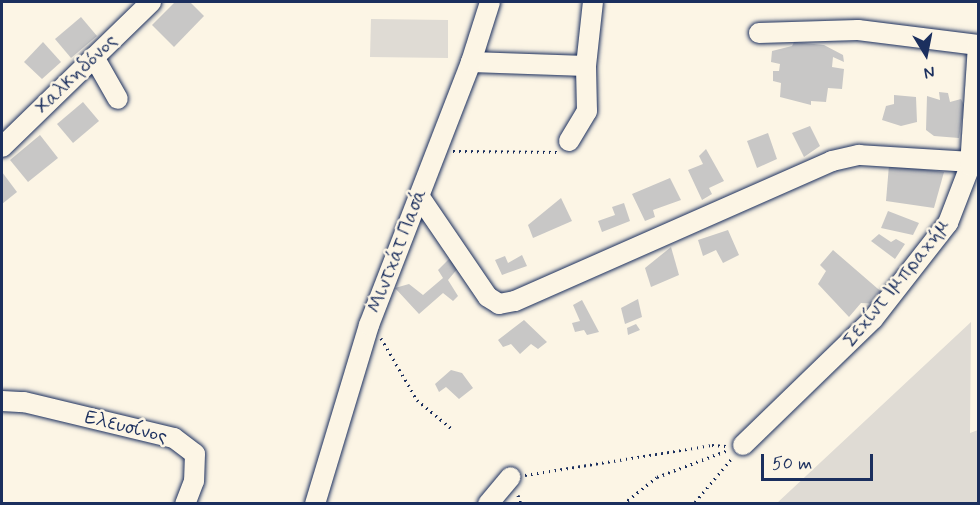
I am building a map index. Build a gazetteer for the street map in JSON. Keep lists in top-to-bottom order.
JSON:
{
  "streets": {
    "street": [
      "Χαλκηδόνος",
      "Μιντχάτ Πασά",
      "Σεχίντ Ιμπραχήμ",
      "Ελευσίνος"
    ]
  },
  "scale_bar": "50 m",
  "north": "bottom"
}
